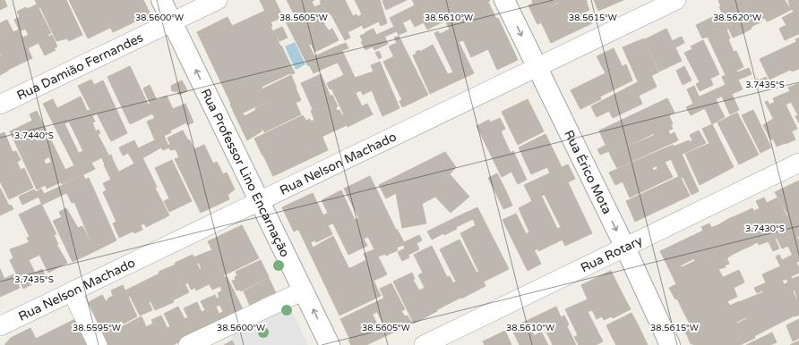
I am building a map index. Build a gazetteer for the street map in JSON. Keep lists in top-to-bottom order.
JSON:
{
  "streets": {
    "street": [
      "Rua Damião Fernandes",
      "Rua Nelson Machado",
      "Rua Érico Mota",
      "Rua Professor Lino Encarnação",
      "Rua Rotary"
    ]
  },
  "crossings": [
    ["Rua Damião Fernandes", "Rua Professor Lino Encarnação"],
    ["Rua Nelson Machado", "Rua Érico Mota"],
    ["Rua Nelson Machado", "Rua Professor Lino Encarnação"],
    ["Rua Érico Mota", "Rua Rotary"]
  ],
  "one_way": ["Rua Érico Mota", "Rua Professor Lino Encarnação"],
  "coordinates": [
    "38.5600°W",
    "38.5605°W",
    "38.5610°W",
    "38.5615°W",
    "38.5620°W",
    "3.7435°S",
    "3.7440°S",
    "3.7430°S",
    "38.5595°W"
  ]
}
